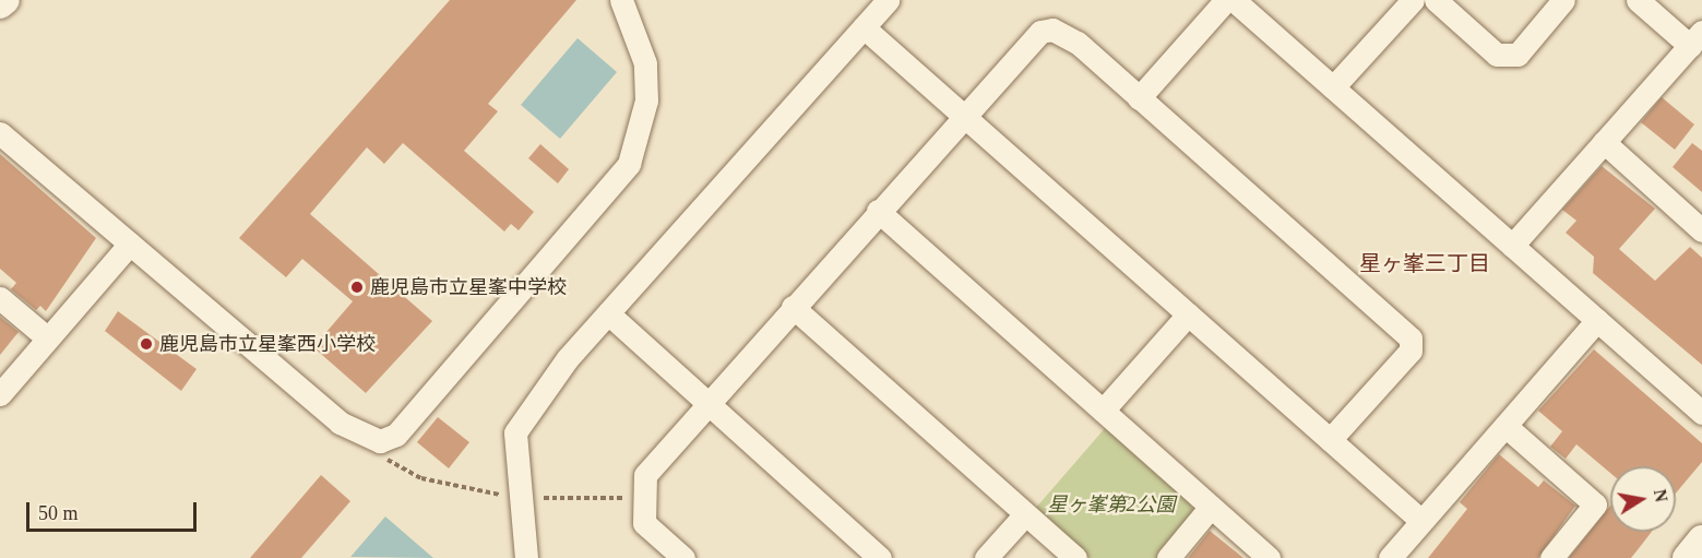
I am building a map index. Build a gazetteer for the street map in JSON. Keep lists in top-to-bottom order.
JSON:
{
  "districts": ["星ヶ峯三丁目"],
  "parks": ["星ヶ峯第2公園"],
  "places": ["鹿児島市立星峯中学校", "鹿児島市立星峯西小学校"],
  "scale_bar": "50 m",
  "north": "right"
}
